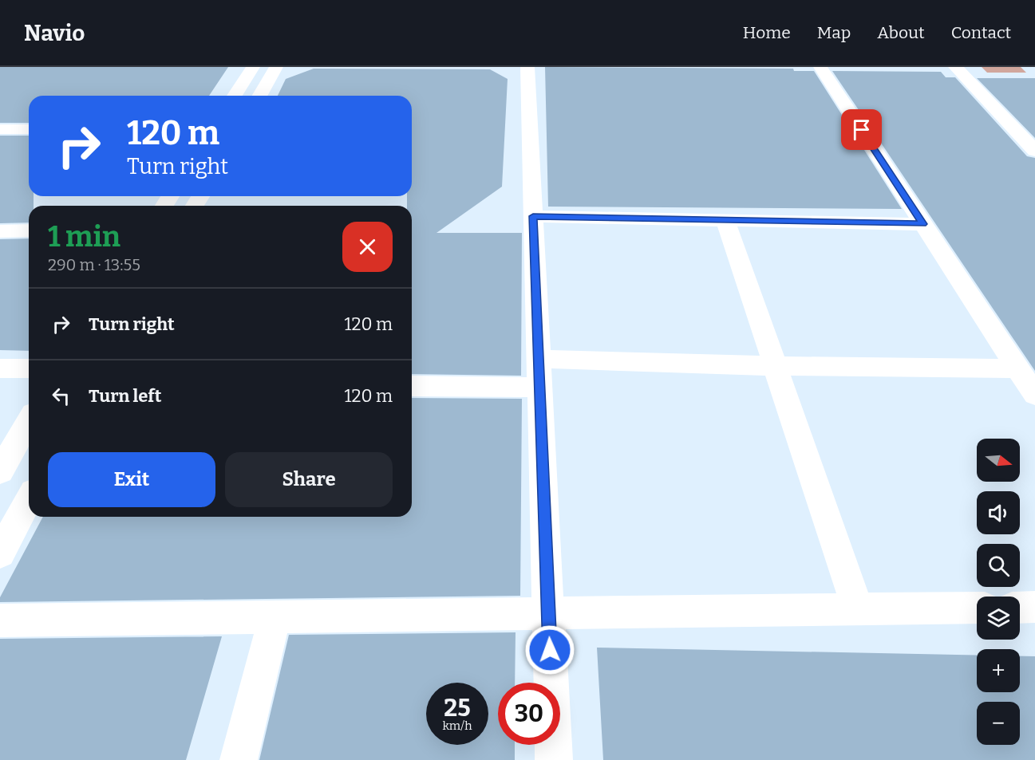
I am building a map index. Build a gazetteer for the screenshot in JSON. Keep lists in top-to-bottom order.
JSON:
{
  "north": "right",
  "page": {
    "header": "Navio",
    "nav": [
      "Home",
      "Map",
      "About",
      "Contact"
    ],
    "turn": ["120 m", "Turn right"],
    "heading": ["1 min", "290 m · 13:55"],
    "list": [
      {
        "name": "Turn right",
        "value": "120 m"
      },
      {
        "name": "Turn left",
        "value": "120 m"
      }
    ],
    "map_buttons": ["+", "−"],
    "buttons": ["Exit", "Share"],
    "speed": "25 km/h",
    "limit": "30"
  }
}
